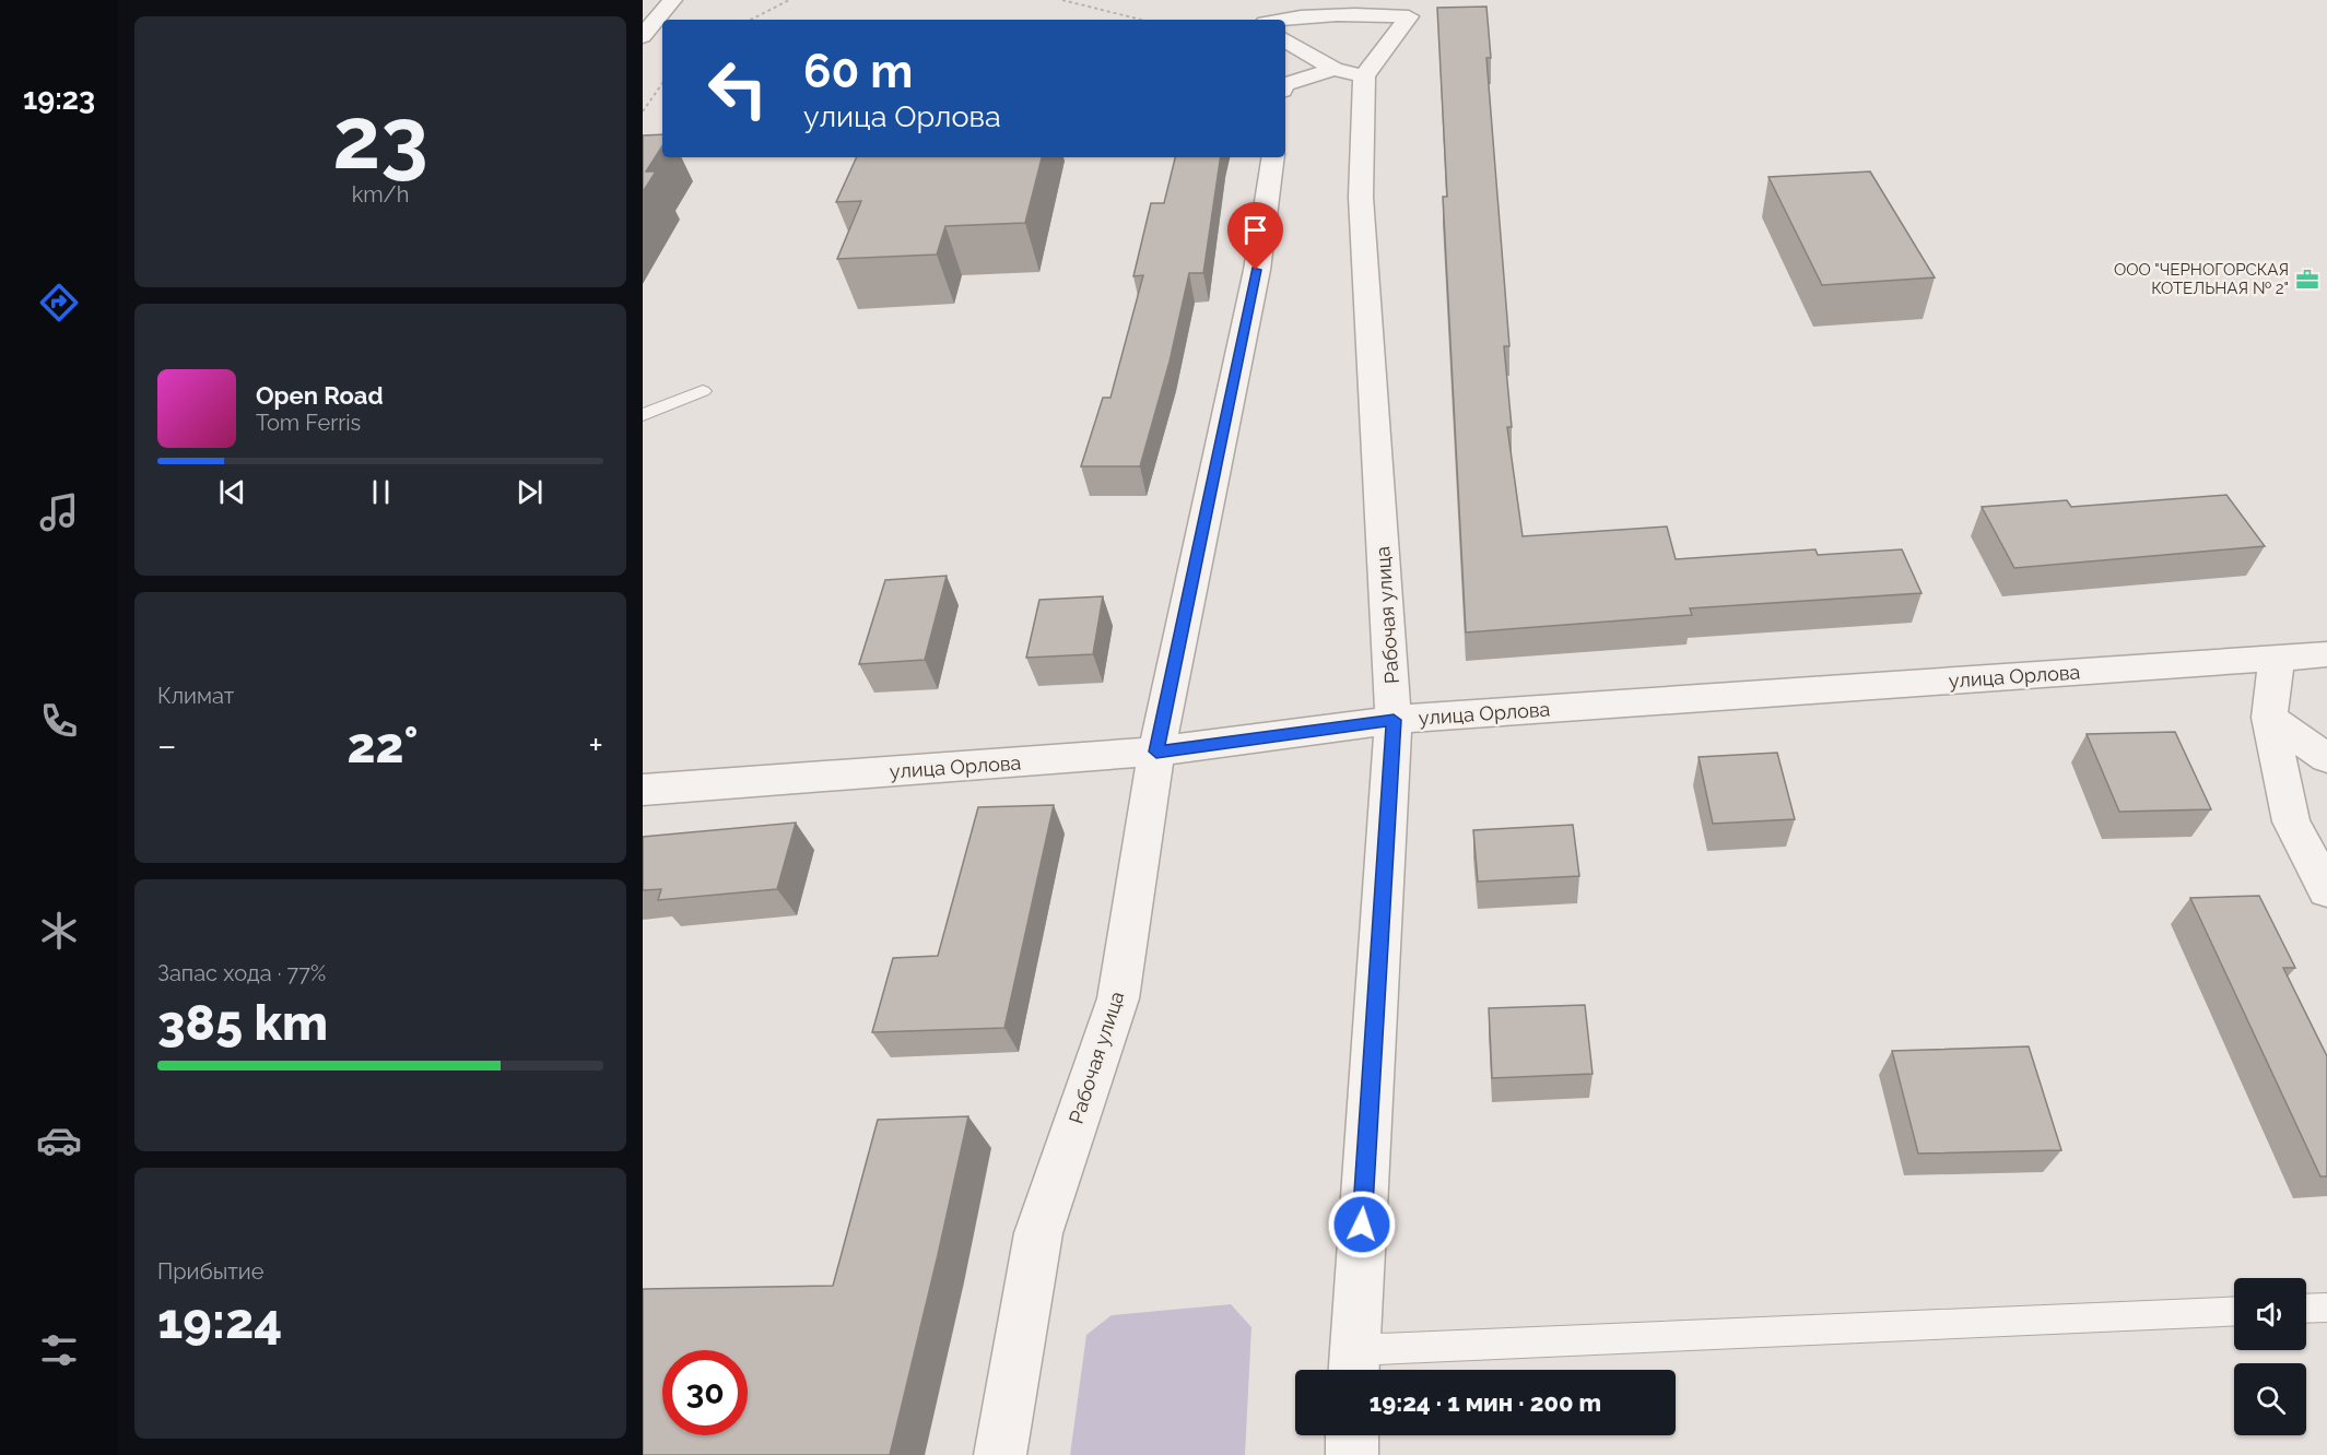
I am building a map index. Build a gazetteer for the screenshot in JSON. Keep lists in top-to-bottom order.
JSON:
{
  "streets": {
    "street": ["Рабочая улица", "улица Орлова"]
  },
  "crossings": [
    ["Рабочая улица", "улица Орлова"]
  ],
  "places": {
    "office": ["ООО \"ЧЕРНОГОРСКАЯ КОТЕЛЬНАЯ № 2\""]
  },
  "page": {
    "tabs": "19:23",
    "tile": [
      ["23", "km/h"],
      "Климат",
      ["Запас хода · 77%", "385 km"],
      ["Прибытие", "19:24"]
    ],
    "turn": ["60 m", "улица Орлова"],
    "song": ["Open Road", "Tom Ferris"],
    "heat": ["−", "22°", "+"],
    "limit": "30",
    "trip": "19:24 · 1 мин · 200 m"
  }
}
